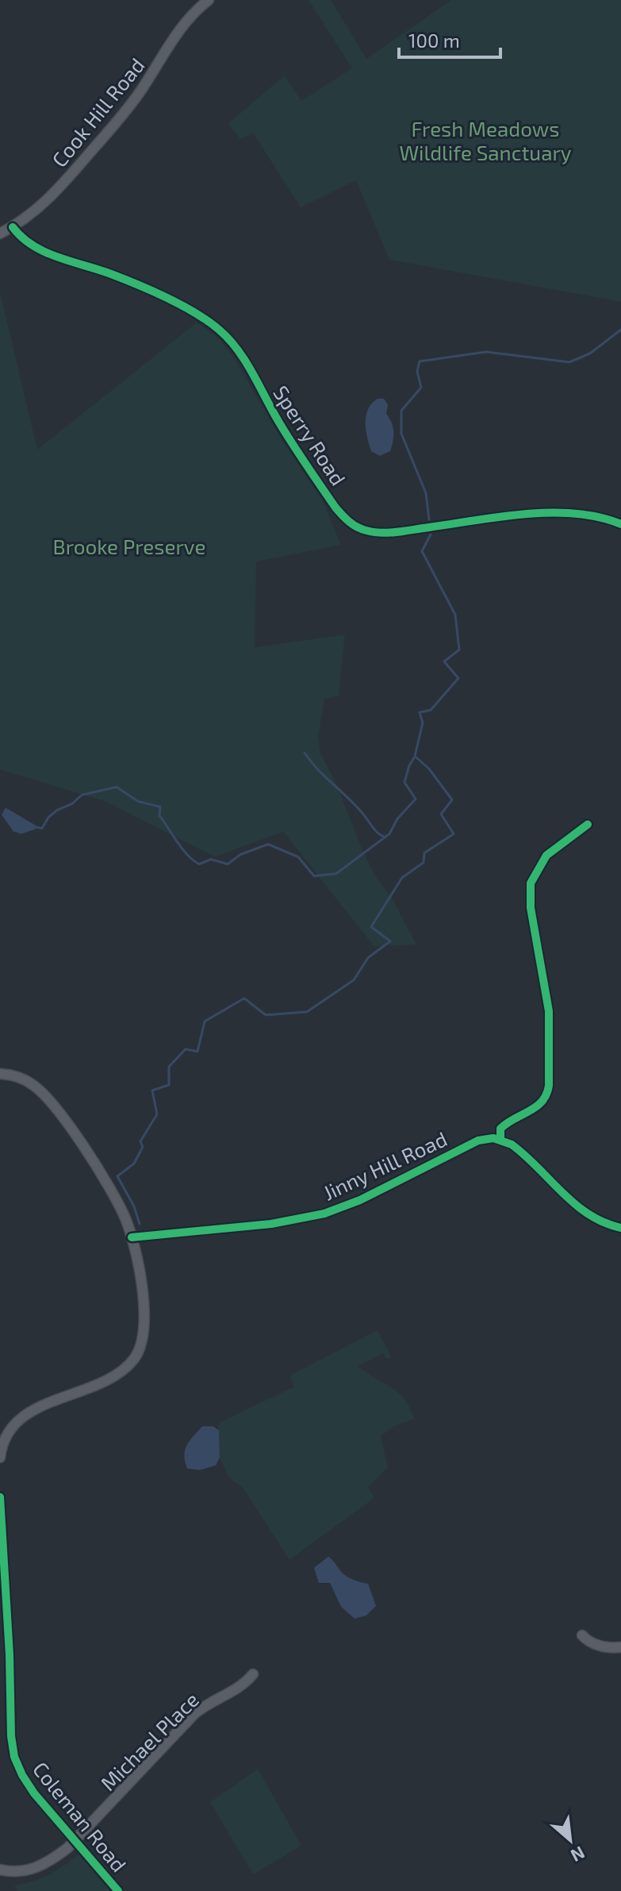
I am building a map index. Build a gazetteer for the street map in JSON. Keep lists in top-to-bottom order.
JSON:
{
  "streets": {
    "street": [
      "Cook Hill Road",
      "Sperry Road",
      "Jinny Hill Road",
      "Michael Place",
      "Coleman Road"
    ]
  },
  "crossings": [
    ["Cook Hill Road", "Sperry Road"],
    ["Michael Place", "Coleman Road"]
  ],
  "parks": ["Fresh Meadows Wildlife Sanctuary", "Brooke Preserve"],
  "scale_bar": "100 m",
  "north": "bottom right"
}
